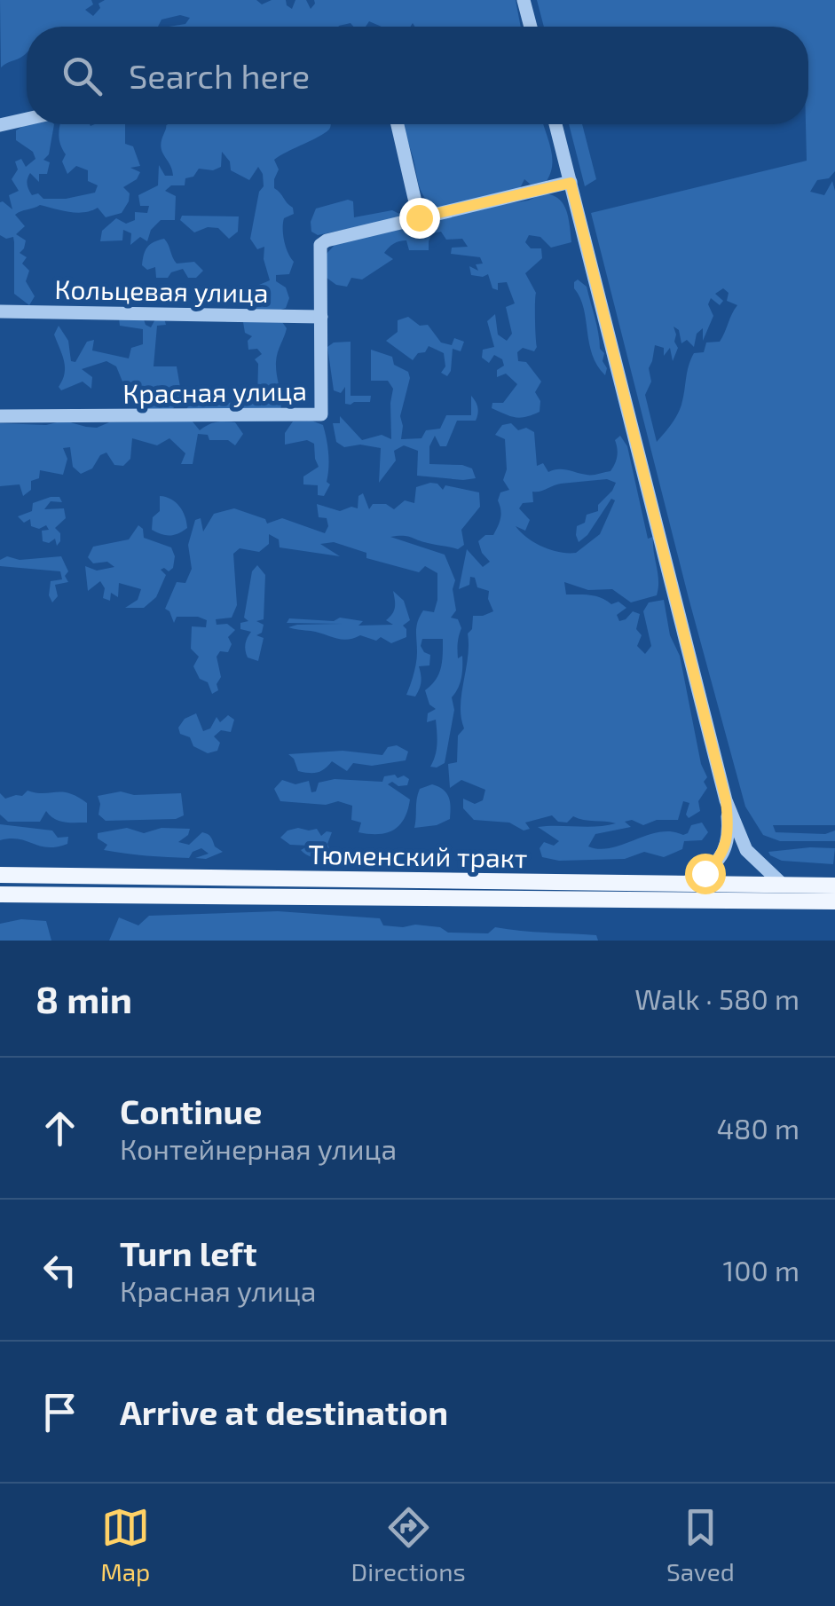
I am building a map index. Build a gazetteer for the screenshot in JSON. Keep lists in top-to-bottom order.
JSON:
{
  "streets": {
    "main road": ["Тюменский тракт"],
    "street": ["Кольцевая улица", "Красная улица"]
  },
  "crossings": [
    ["Кольцевая улица", "Красная улица"]
  ],
  "page": {
    "search": "Search here",
    "heading": ["8 min", "Walk · 580 m"],
    "list": [
      ["Continue", "Контейнерная улица", "480 m"],
      ["Turn left", "Красная улица", "100 m"],
      "Arrive at destination"
    ],
    "nav": ["Map", "Directions", "Saved"]
  }
}
